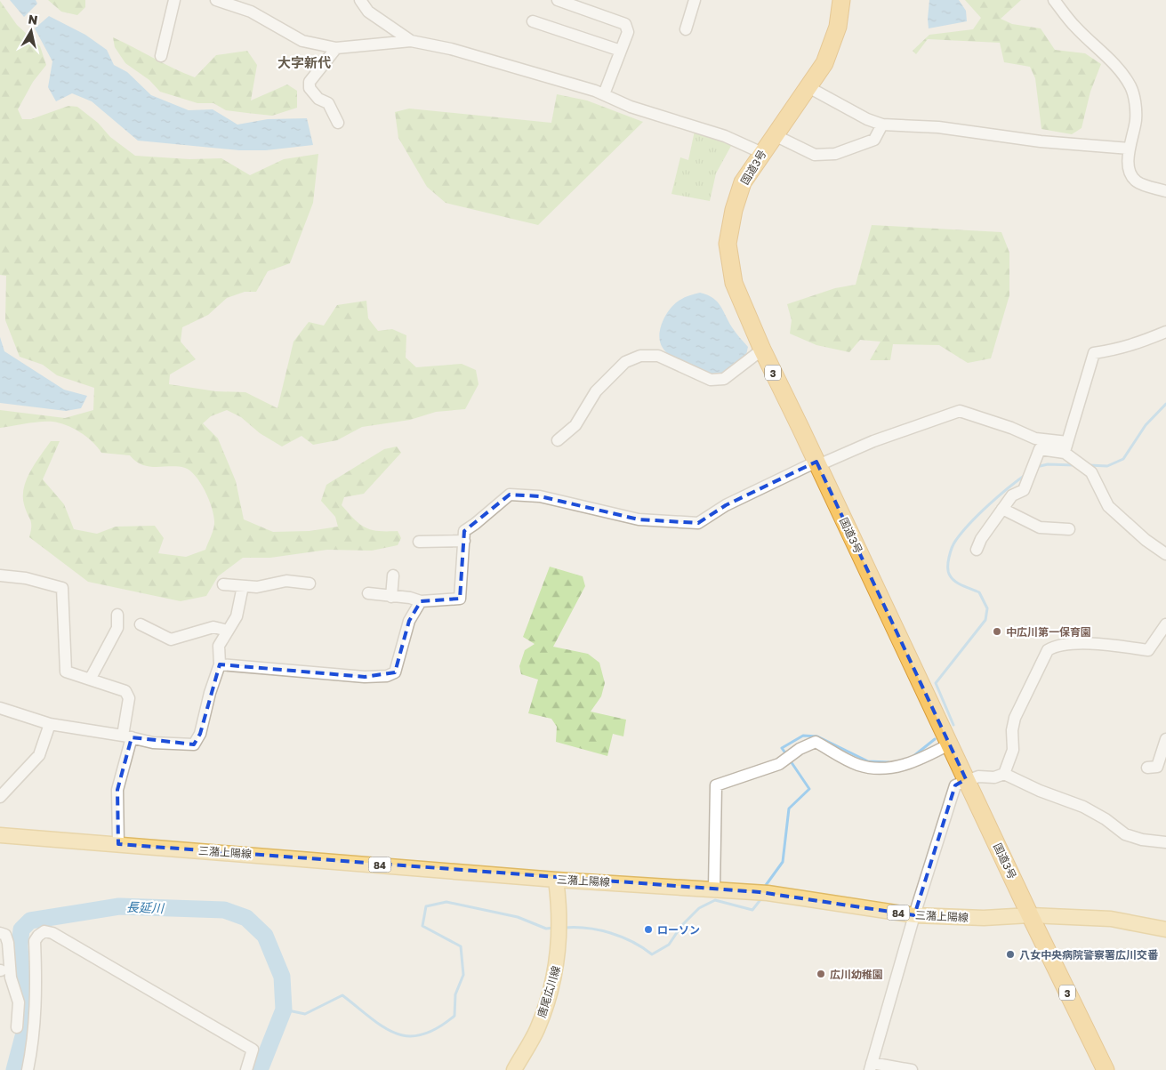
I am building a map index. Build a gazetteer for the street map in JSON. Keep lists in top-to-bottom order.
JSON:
{
  "streets": {
    "highway": ["国道3号", "3"],
    "main road": ["三潴上陽線", "84", "唐尾広川線"]
  },
  "crossings": [
    ["国道3号", "三潴上陽線"],
    ["三潴上陽線", "唐尾広川線"]
  ],
  "districts": ["大字新代"],
  "water": ["長延川"],
  "places": [
    "中広川第一保育園",
    "ローソン",
    "八女中央病院警察署広川交番",
    "広川幼稚園"
  ],
  "north": "top"
}
